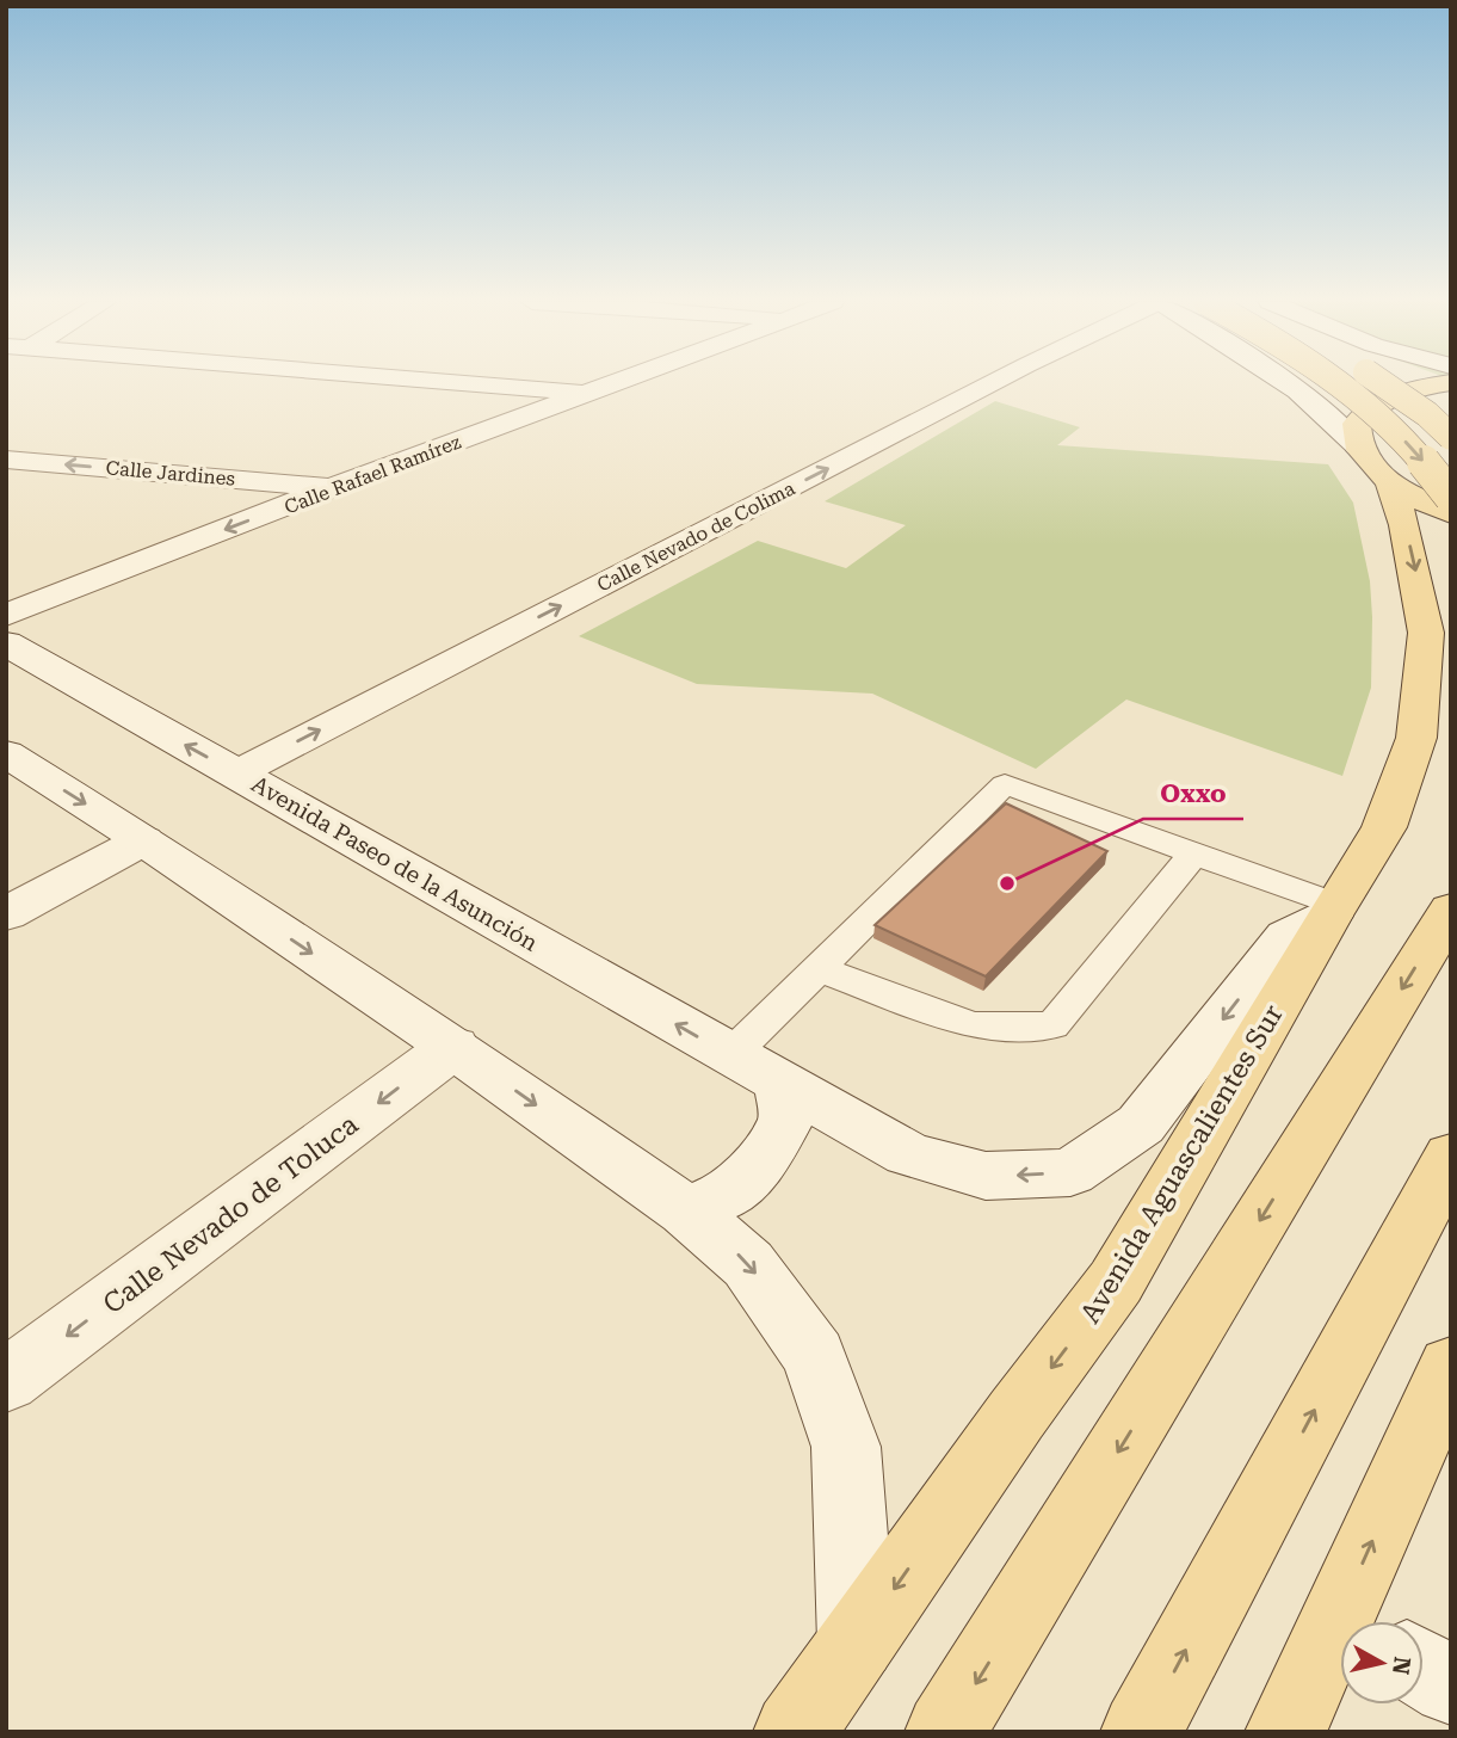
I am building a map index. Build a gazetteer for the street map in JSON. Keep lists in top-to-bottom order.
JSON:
{
  "streets": {
    "main road": ["Avenida Aguascalientes Sur"],
    "street": [
      "Calle Jardines",
      "Calle Rafael Ramírez",
      "Calle Nevado de Colima",
      "Avenida Paseo de la Asunción",
      "Calle Nevado de Toluca"
    ]
  },
  "crossings": [
    ["Calle Jardines", "Calle Rafael Ramírez"],
    ["Calle Nevado de Colima", "Avenida Paseo de la Asunción"],
    ["Avenida Paseo de la Asunción", "Avenida Aguascalientes Sur"]
  ],
  "one_way": [
    "Calle Jardines",
    "Calle Rafael Ramírez",
    "Calle Nevado de Colima",
    "Calle Nevado de Toluca"
  ],
  "places": ["Oxxo"],
  "north": "right"
}
